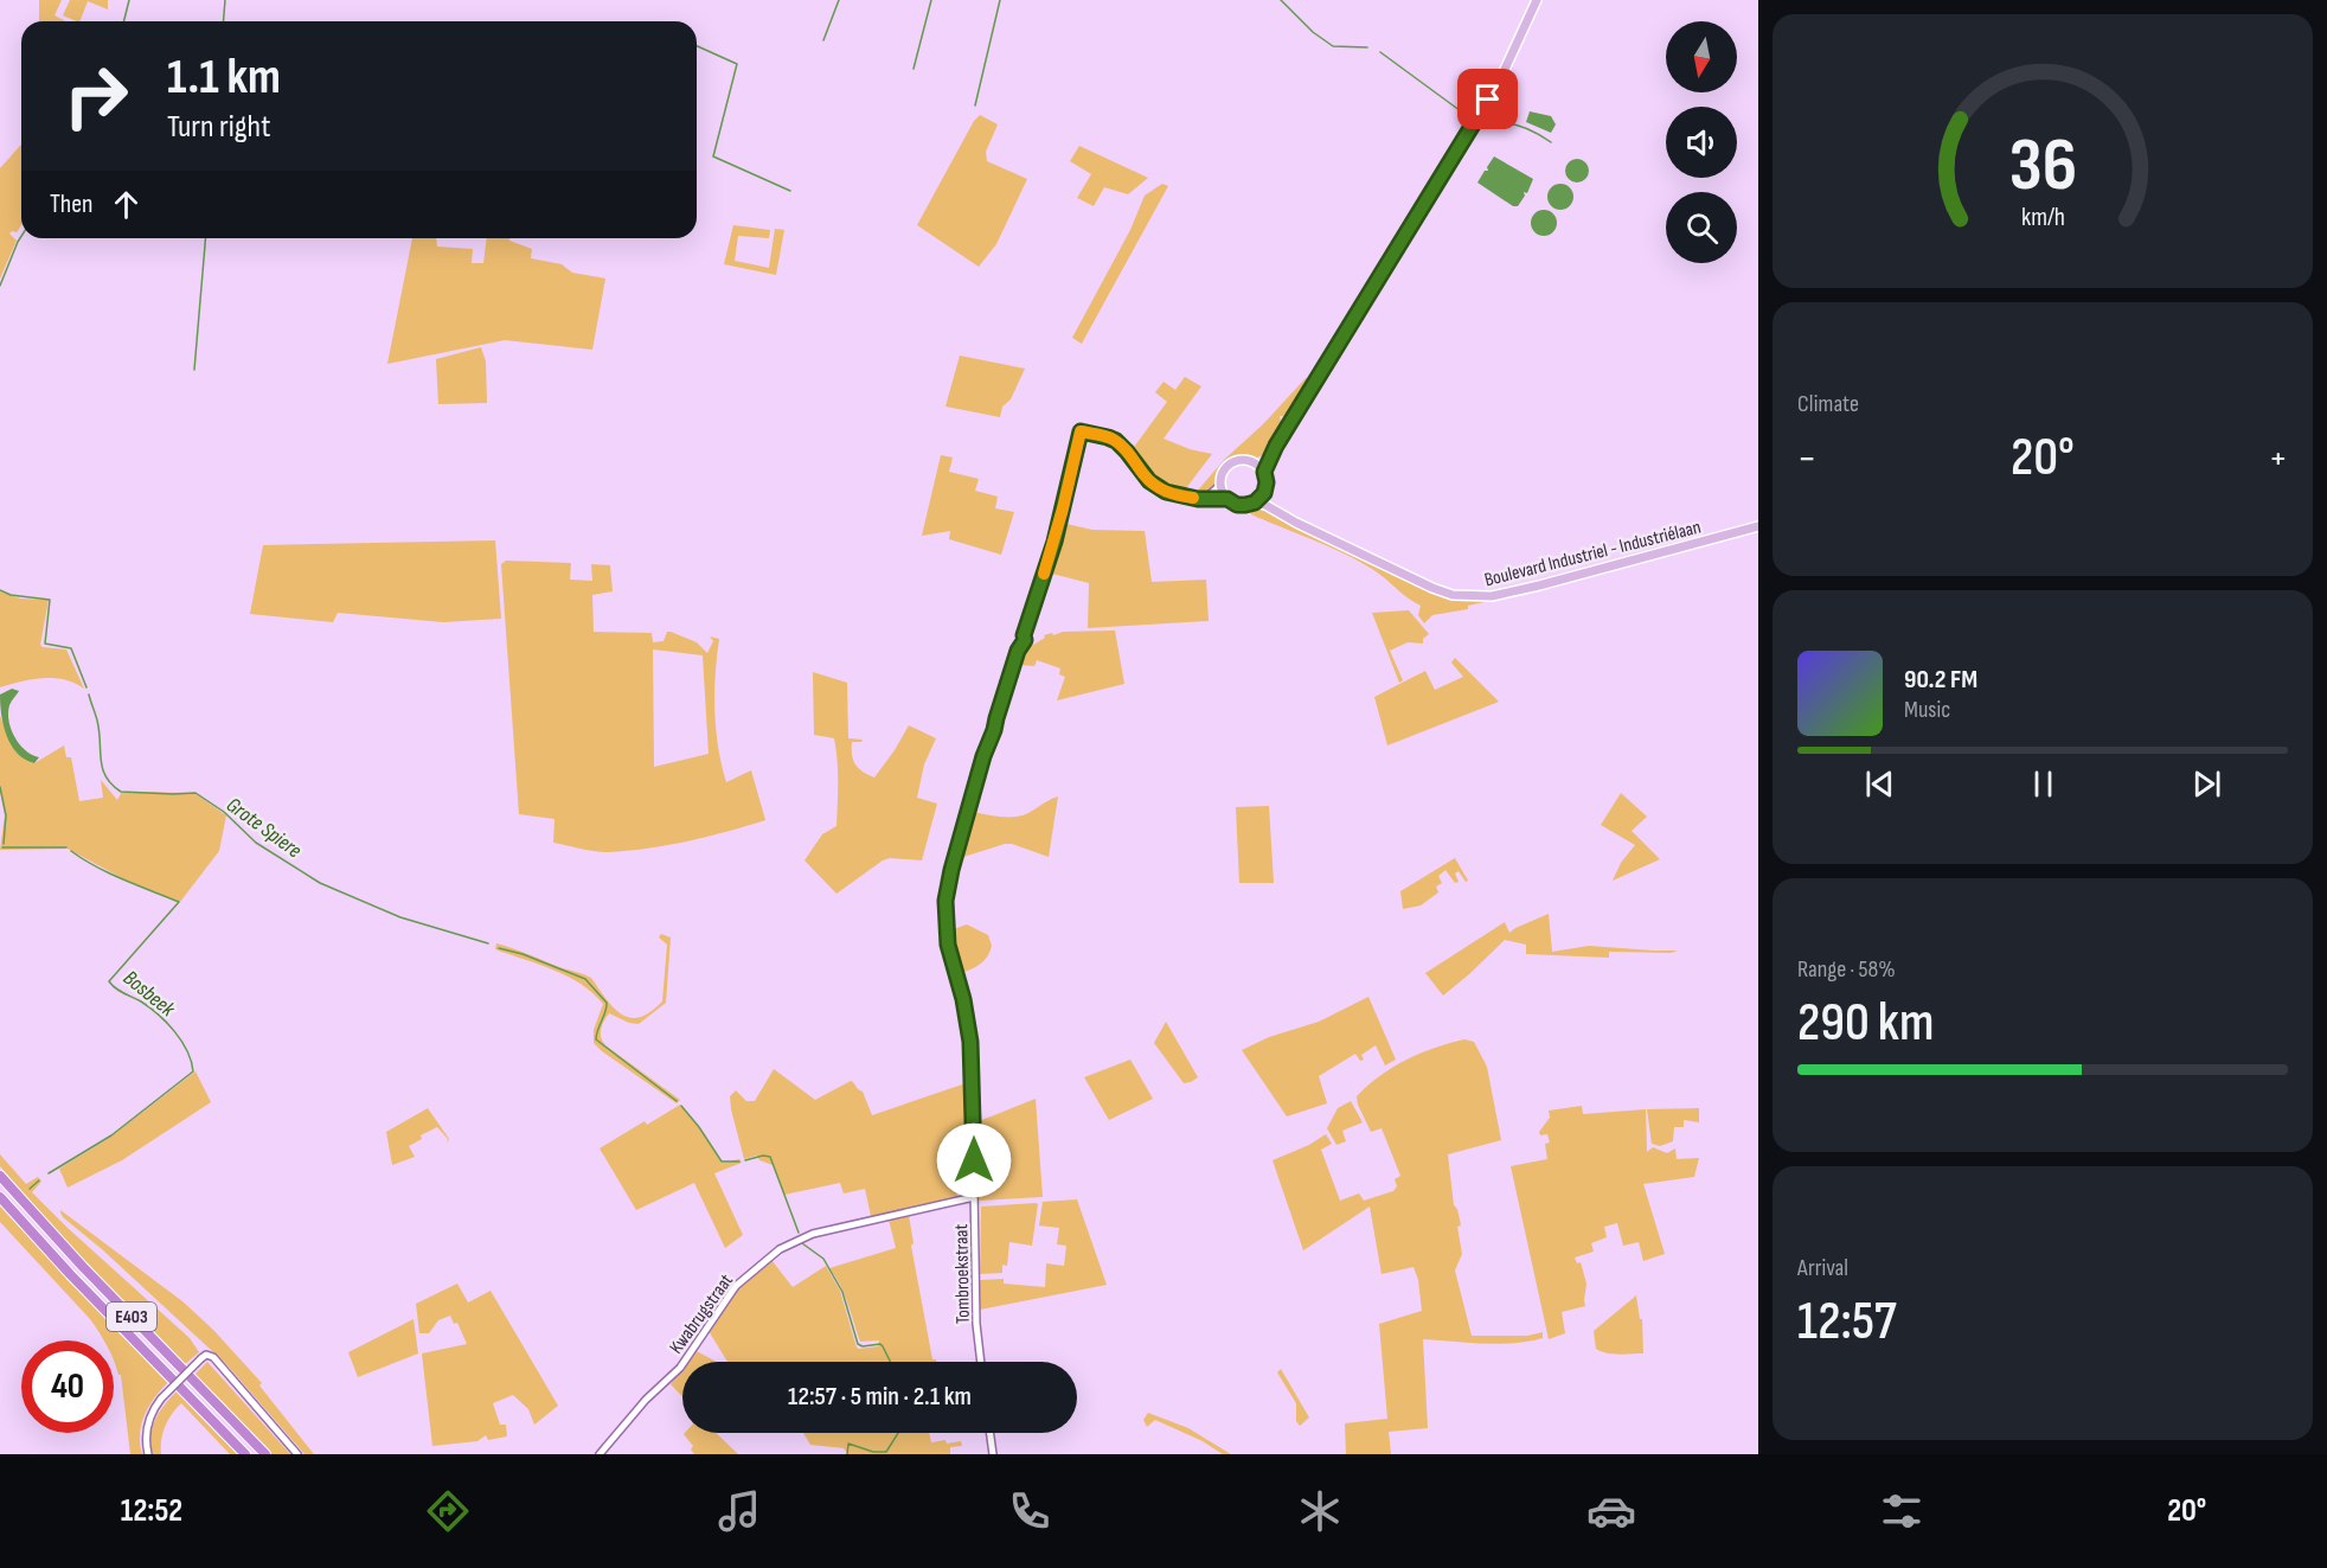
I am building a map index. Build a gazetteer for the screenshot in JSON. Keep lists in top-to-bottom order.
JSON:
{
  "streets": {
    "highway": ["E403"],
    "main road": ["Boulevard Industriel - Industriélaan"],
    "street": ["Tombroekstraat", "Kwabrugstraat"]
  },
  "crossings": [
    ["Tombroekstraat", "Kwabrugstraat"]
  ],
  "water": ["Grote Spiere", "Bosbeek"],
  "north": "bottom",
  "page": {
    "turn": ["1.1 km", "Turn right"],
    "then": "Then",
    "tile": [
      "Climate",
      ["Range · 58%", "290 km"],
      ["Arrival", "12:57"]
    ],
    "heat": ["−", "20°", "+"],
    "song": ["90.2 FM", "Music"],
    "limit": "40",
    "trip": "12:57 · 5 min · 2.1 km",
    "tabs": ["12:52", "20°"],
    "gauge": ["36", "km/h"]
  }
}
